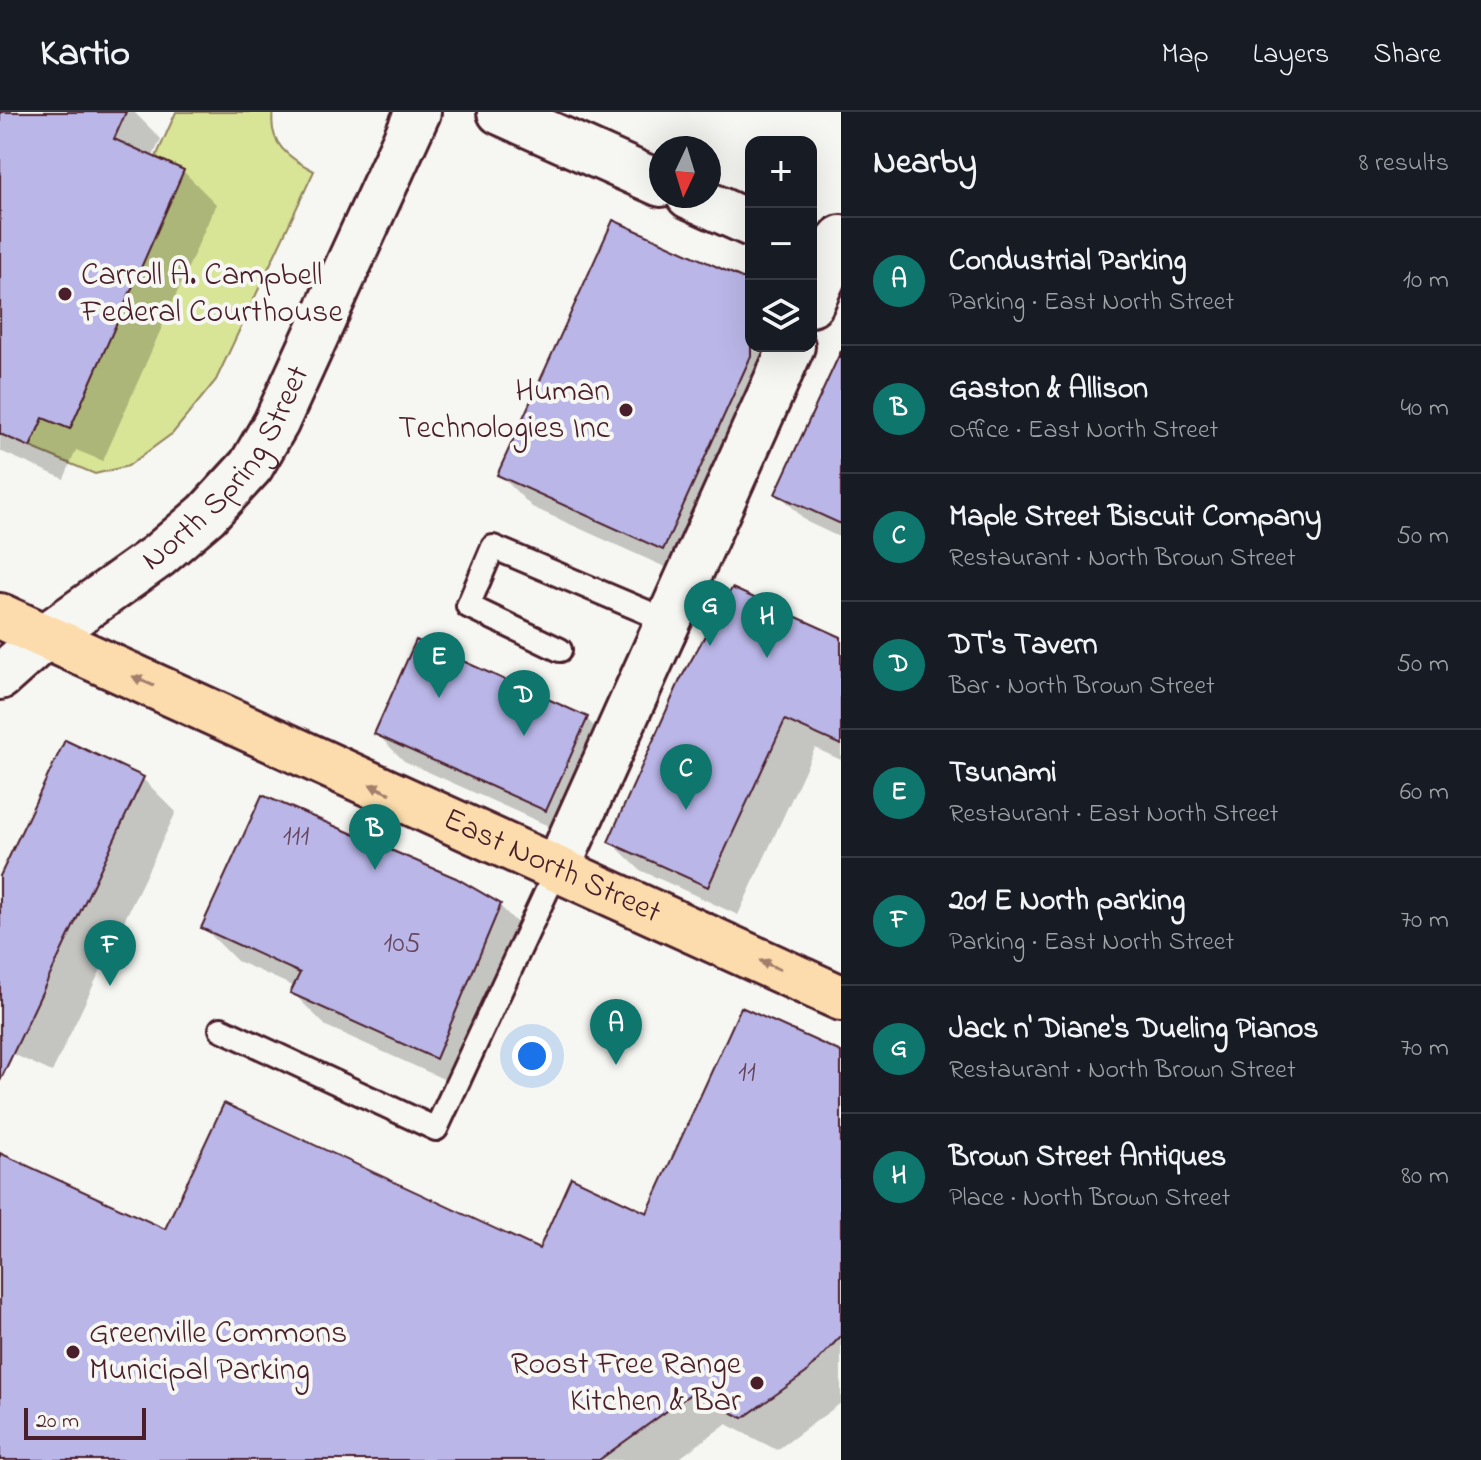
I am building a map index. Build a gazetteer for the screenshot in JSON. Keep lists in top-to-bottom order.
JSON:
{
  "streets": {
    "main road": ["East North Street"],
    "street": ["North Spring Street"]
  },
  "crossings": [
    ["North Spring Street", "East North Street"]
  ],
  "one_way": ["East North Street"],
  "places": [
    "Carroll A. Campbell Federal Courthouse",
    "Human Technologies Inc",
    "Greenville Commons Municipal Parking",
    "Roost Free Range Kitchen & Bar"
  ],
  "house_numbers": ["111", "105", "11"],
  "scale_bar": "20 m",
  "north": "bottom",
  "page": {
    "header": "Kartio",
    "nav": ["Map", "Layers", "Share"],
    "heading": ["Nearby", "8 results"],
    "map_buttons": ["+", "−"],
    "list": [
      {
        "mark": "A",
        "name": "Condustrial Parking",
        "note": "Parking · East North Street",
        "value": "10 m"
      },
      {
        "mark": "B",
        "name": "Gaston & Allison",
        "note": "Office · East North Street",
        "value": "40 m"
      },
      {
        "mark": "C",
        "name": "Maple Street Biscuit Company",
        "note": "Restaurant · North Brown Street",
        "value": "50 m"
      },
      {
        "mark": "D",
        "name": "DT's Tavern",
        "note": "Bar · North Brown Street",
        "value": "50 m"
      },
      {
        "mark": "E",
        "name": "Tsunami",
        "note": "Restaurant · East North Street",
        "value": "60 m"
      },
      {
        "mark": "F",
        "name": "201 E North parking",
        "note": "Parking · East North Street",
        "value": "70 m"
      },
      {
        "mark": "G",
        "name": "Jack n' Diane's Dueling Pianos",
        "note": "Restaurant · North Brown Street",
        "value": "70 m"
      },
      {
        "mark": "H",
        "name": "Brown Street Antiques",
        "note": "Place · North Brown Street",
        "value": "80 m"
      }
    ],
    "pins": [
      "G",
      "H",
      "E",
      "D",
      "C",
      "B",
      "F",
      "A"
    ],
    "scale": "20 m"
  }
}
